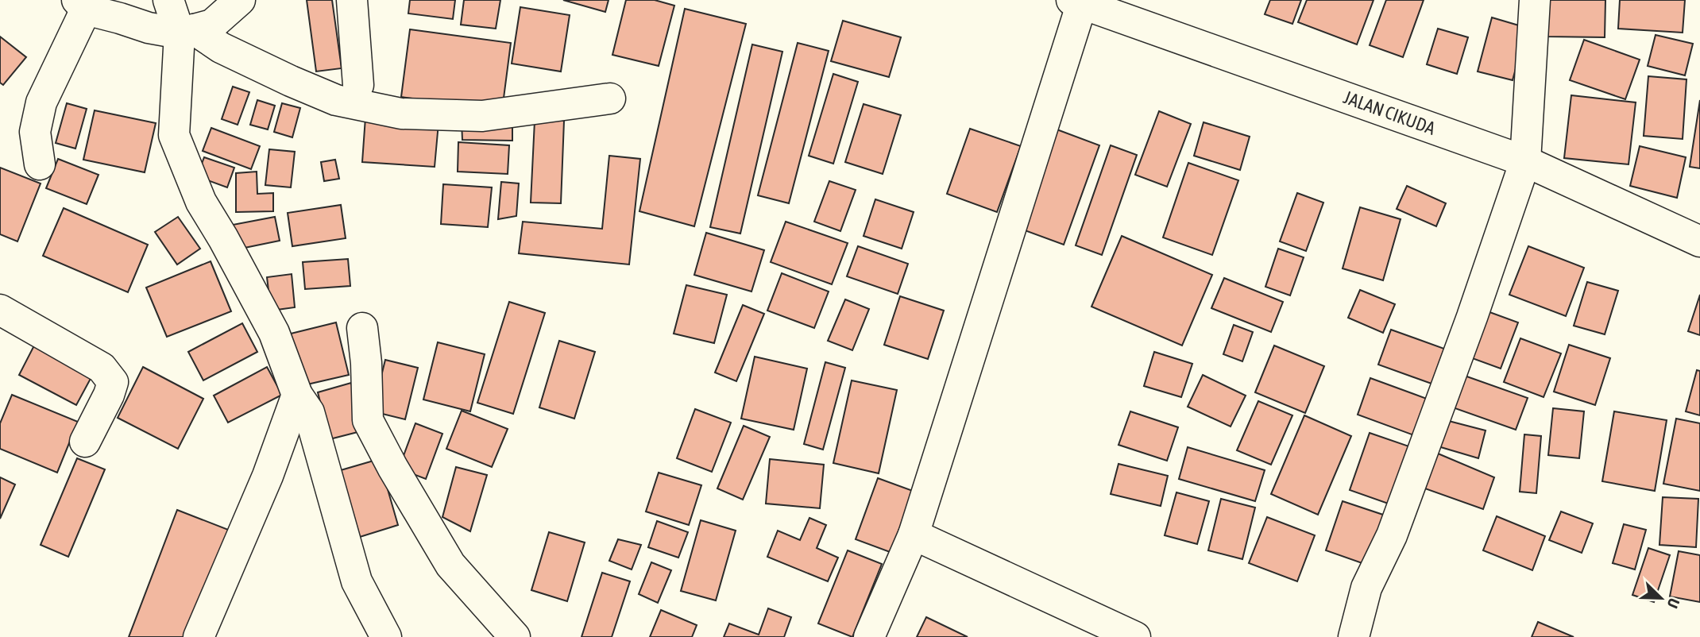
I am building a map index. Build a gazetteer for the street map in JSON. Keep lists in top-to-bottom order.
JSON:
{
  "streets": {
    "street": ["JALAN CIKUDA"]
  },
  "north": "bottom right"
}
